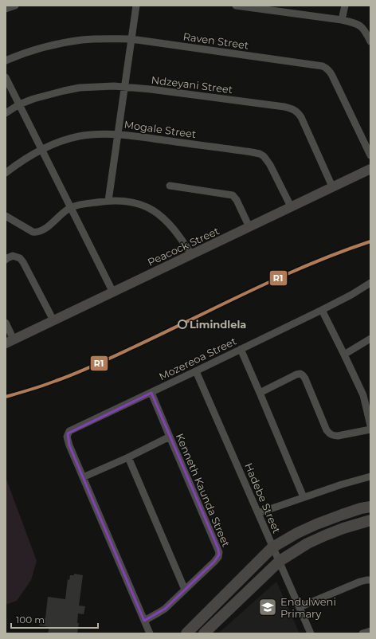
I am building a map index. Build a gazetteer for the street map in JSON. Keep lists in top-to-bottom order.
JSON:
{
  "streets": {
    "street": [
      "Raven Street",
      "Ndzeyani Street",
      "Mogale Street",
      "Peacock Street",
      "Mozereoa Street",
      "Kenneth Kaunda Street",
      "Hadebe Street"
    ]
  },
  "crossings": [
    ["Ndzeyani Street", "Peacock Street"],
    ["Mogale Street", "Peacock Street"],
    ["Mozereoa Street", "Kenneth Kaunda Street"],
    ["Mozereoa Street", "Hadebe Street"]
  ],
  "places": {
    "other": ["Limindlela"],
    "school or university": ["Endulweni Primary"]
  },
  "lines": ["transit line R1"],
  "scale_bar": "100 m"
}
